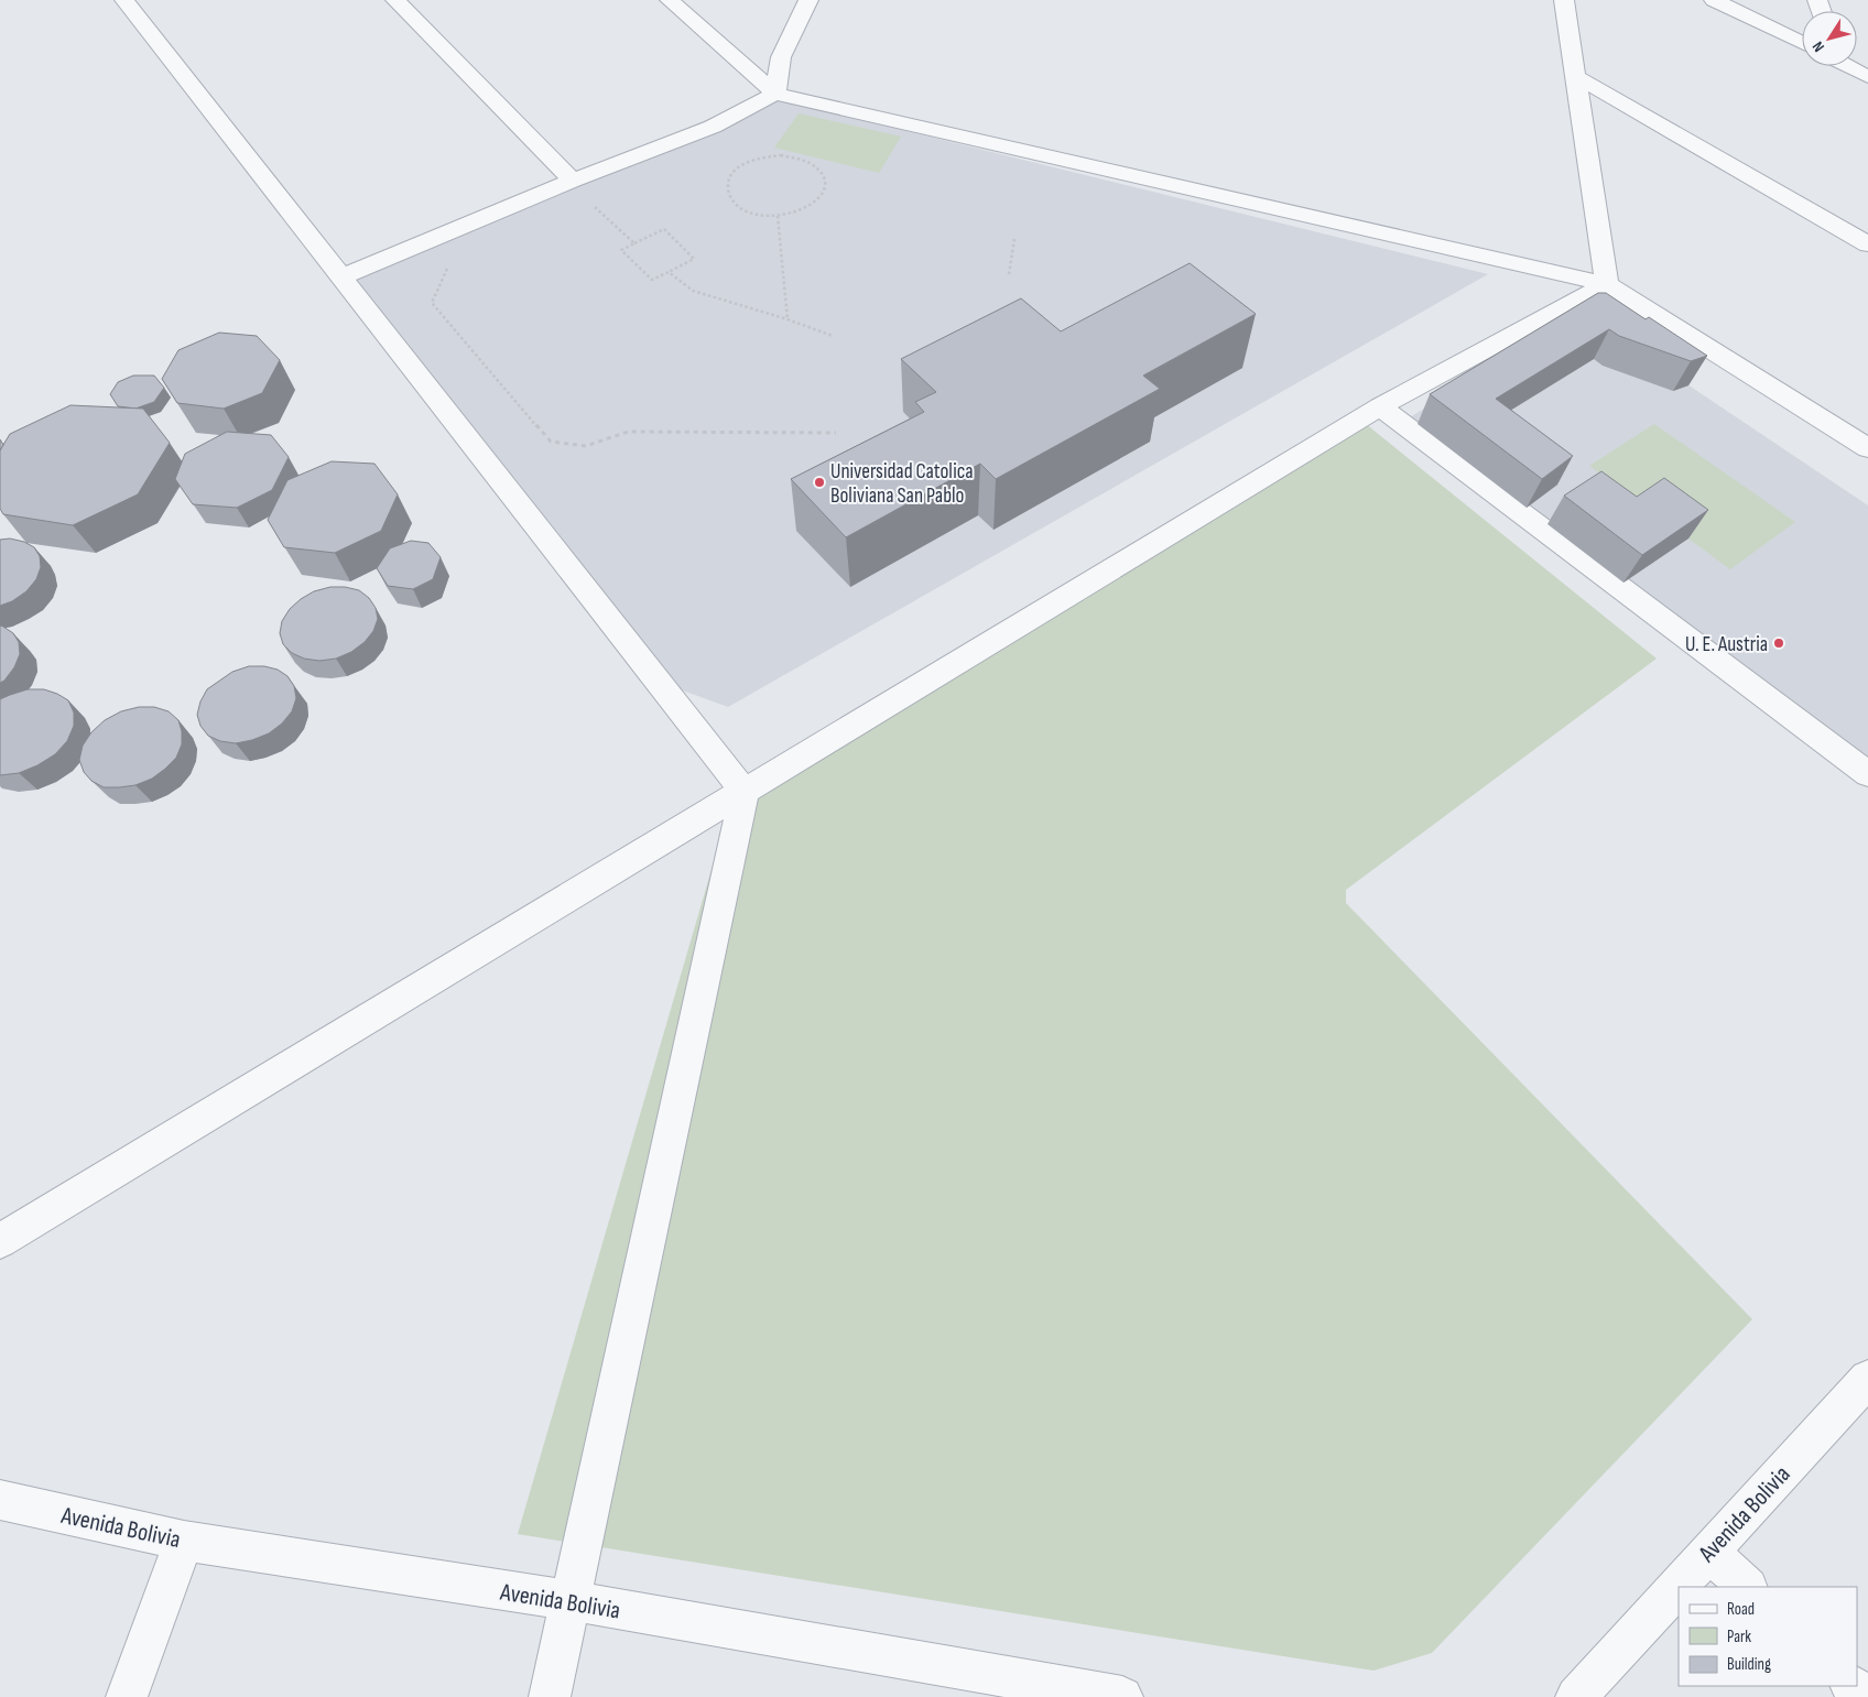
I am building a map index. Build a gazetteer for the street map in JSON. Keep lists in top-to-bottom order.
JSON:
{
  "streets": {
    "street": ["Avenida Bolivia"]
  },
  "places": ["Universidad Catolica Boliviana San Pablo", "U. E. Austria"],
  "legend": ["Road", "Park", "Building"],
  "north": "bottom left"
}
